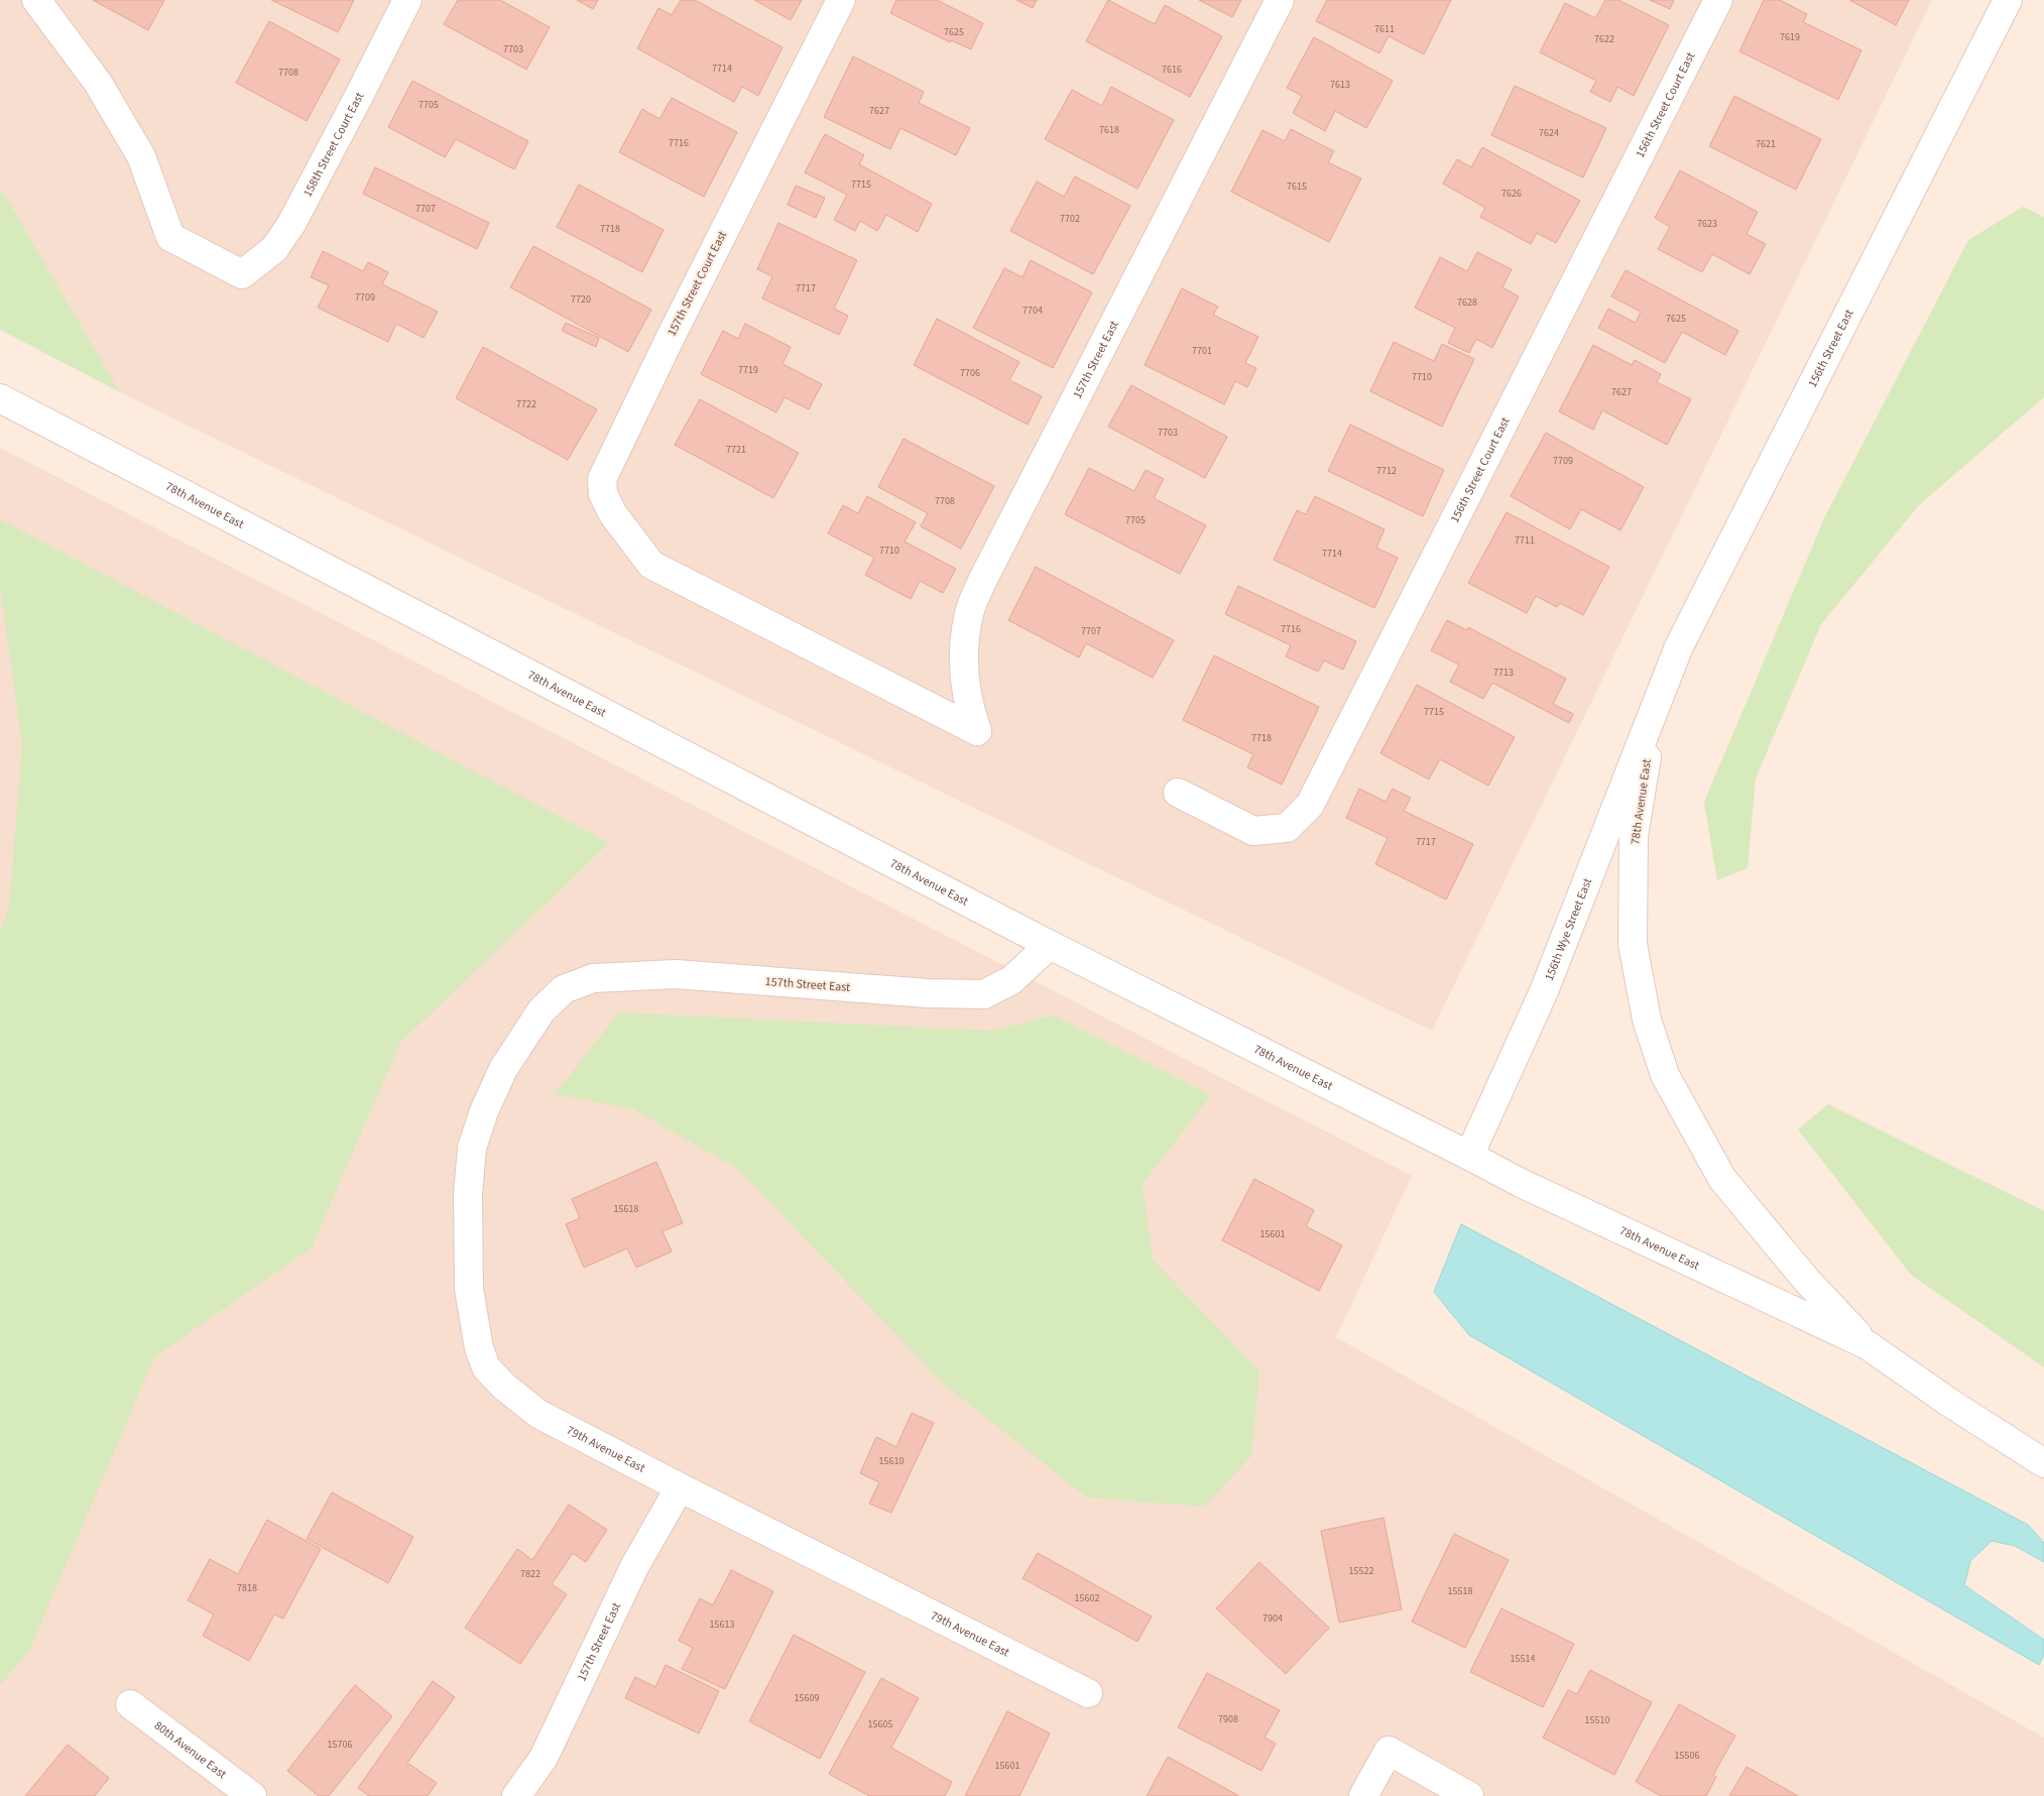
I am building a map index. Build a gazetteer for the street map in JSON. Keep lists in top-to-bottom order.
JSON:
{
  "streets": {
    "street": [
      "156th Street Court East",
      "158th Street Court East",
      "157th Street Court East",
      "156th Street East",
      "157th Street East",
      "78th Avenue East",
      "156th Wye Street East",
      "79th Avenue East",
      "80th Avenue East"
    ]
  },
  "crossings": [
    ["157th Street Court East", "157th Street East"],
    ["156th Street East", "78th Avenue East"],
    ["156th Street East", "156th Wye Street East"],
    ["157th Street East", "78th Avenue East"],
    ["157th Street East", "79th Avenue East"],
    ["78th Avenue East", "156th Wye Street East"]
  ],
  "house_numbers": [
    "7611",
    "7625",
    "7619",
    "7622",
    "7703",
    "7714",
    "7616",
    "7708",
    "7613",
    "7705",
    "7627",
    "7618",
    "7624",
    "7716",
    "7621",
    "7715",
    "7615",
    "7626",
    "7707",
    "7702",
    "7623",
    "7718",
    "7717",
    "7709",
    "7720",
    "7628",
    "7704",
    "7625",
    "7701",
    "7719",
    "7706",
    "7710",
    "7627",
    "7722",
    "7703",
    "7721",
    "7709",
    "7712",
    "7708",
    "7705",
    "7711",
    "7710",
    "7714",
    "7716",
    "7707",
    "7713",
    "7715",
    "7718",
    "7717",
    "15618",
    "15601",
    "15610",
    "15522",
    "7822",
    "7818",
    "15518",
    "15602",
    "7904",
    "15613",
    "15514",
    "15609",
    "7908",
    "15510",
    "15605",
    "15706",
    "15506",
    "15601"
  ]
}
